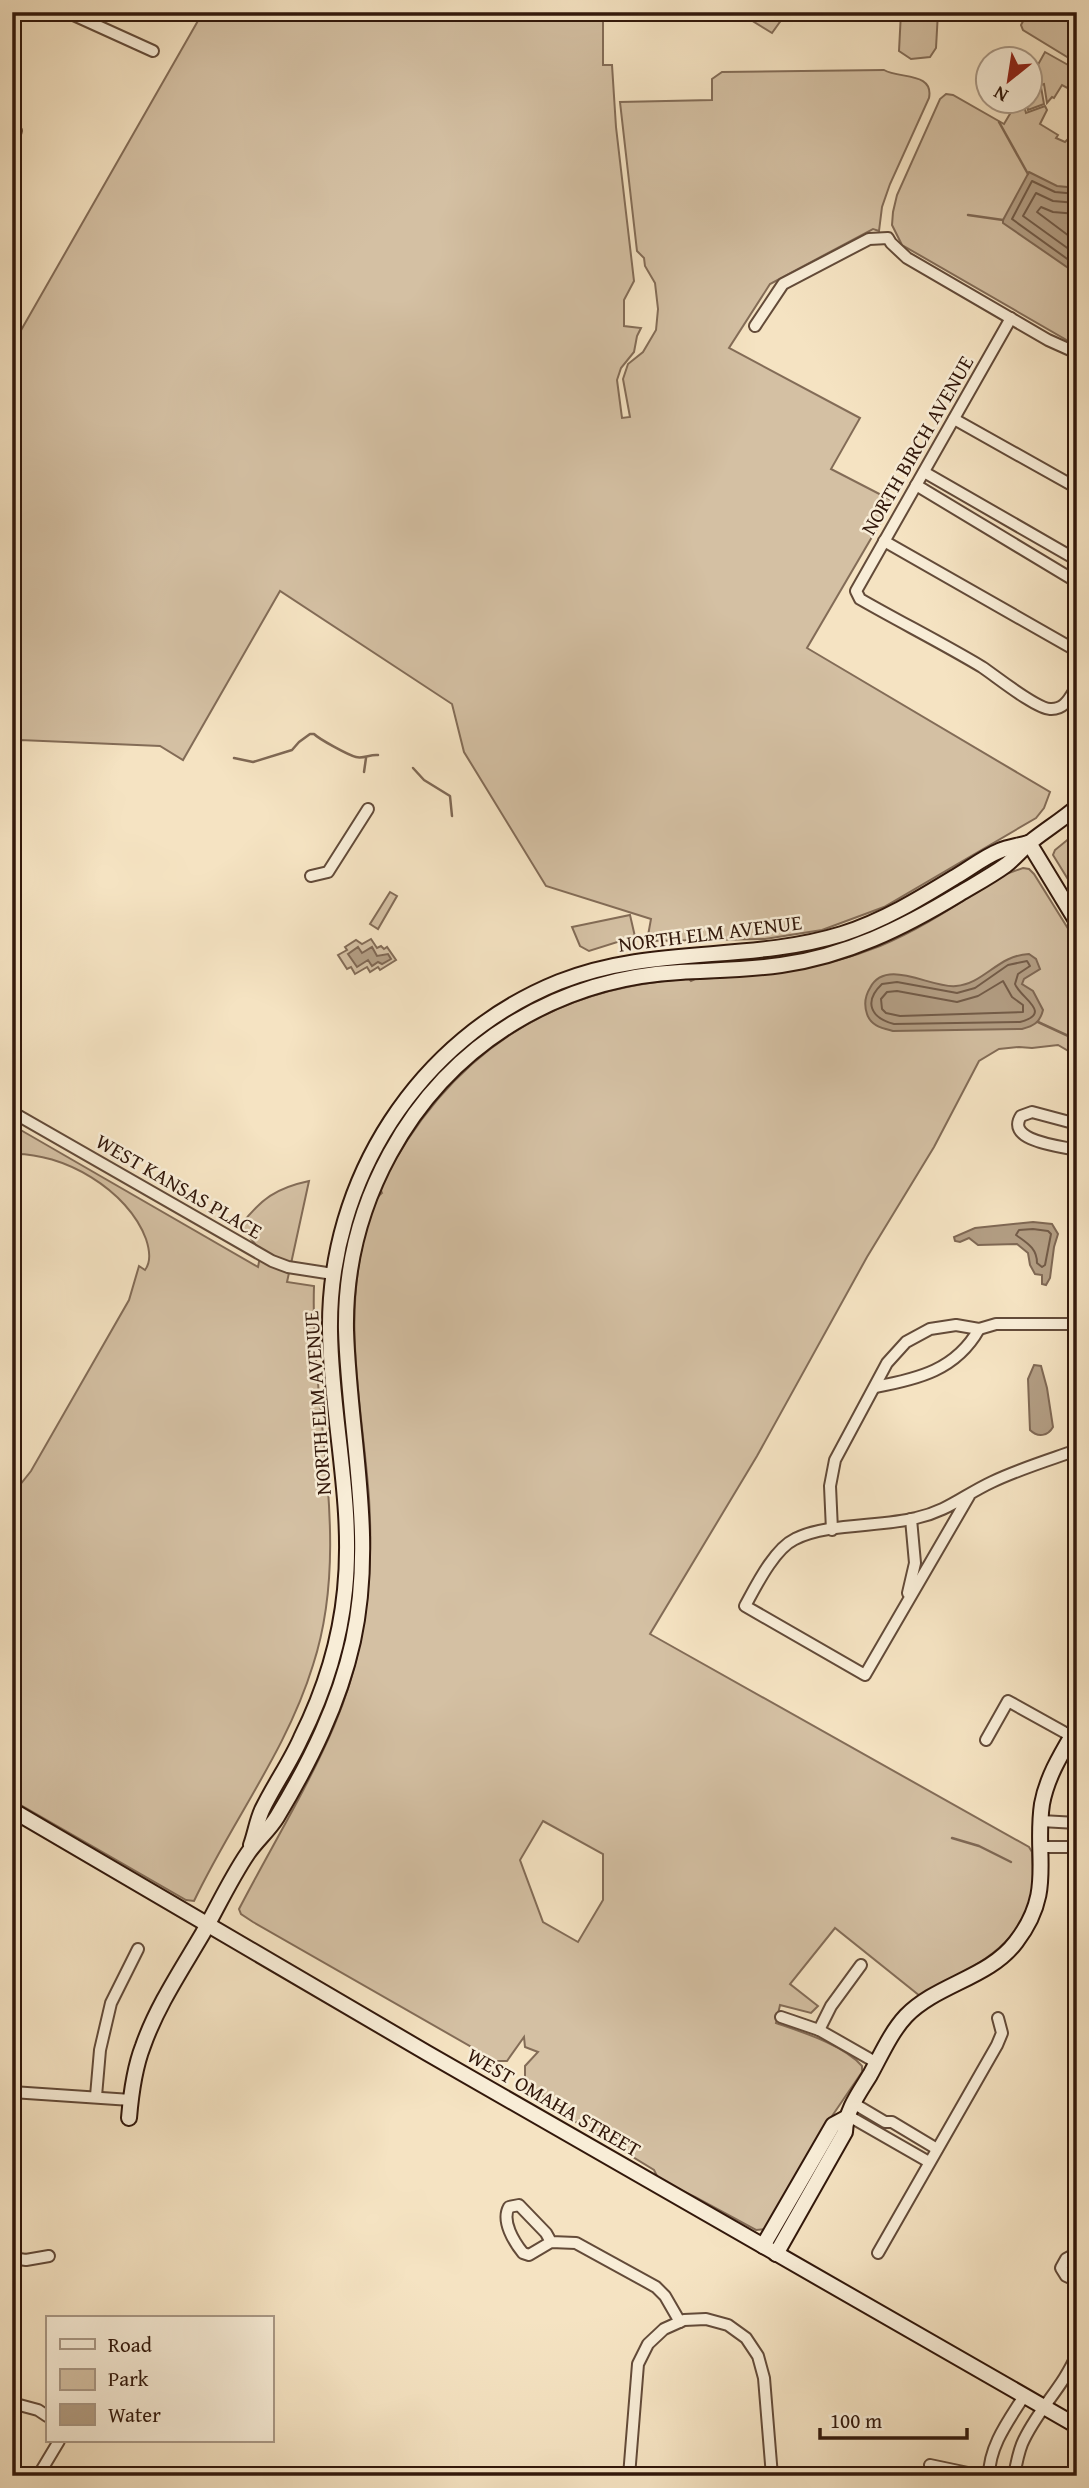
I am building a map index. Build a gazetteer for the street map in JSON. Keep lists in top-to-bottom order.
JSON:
{
  "streets": {
    "main road": ["NORTH ELM AVENUE", "WEST OMAHA STREET"],
    "street": ["NORTH BIRCH AVENUE", "WEST KANSAS PLACE"]
  },
  "crossings": [
    ["NORTH ELM AVENUE", "WEST KANSAS PLACE"]
  ],
  "legend": ["Road", "Park", "Water"],
  "scale_bar": "100 m",
  "north": "bottom left"
}
